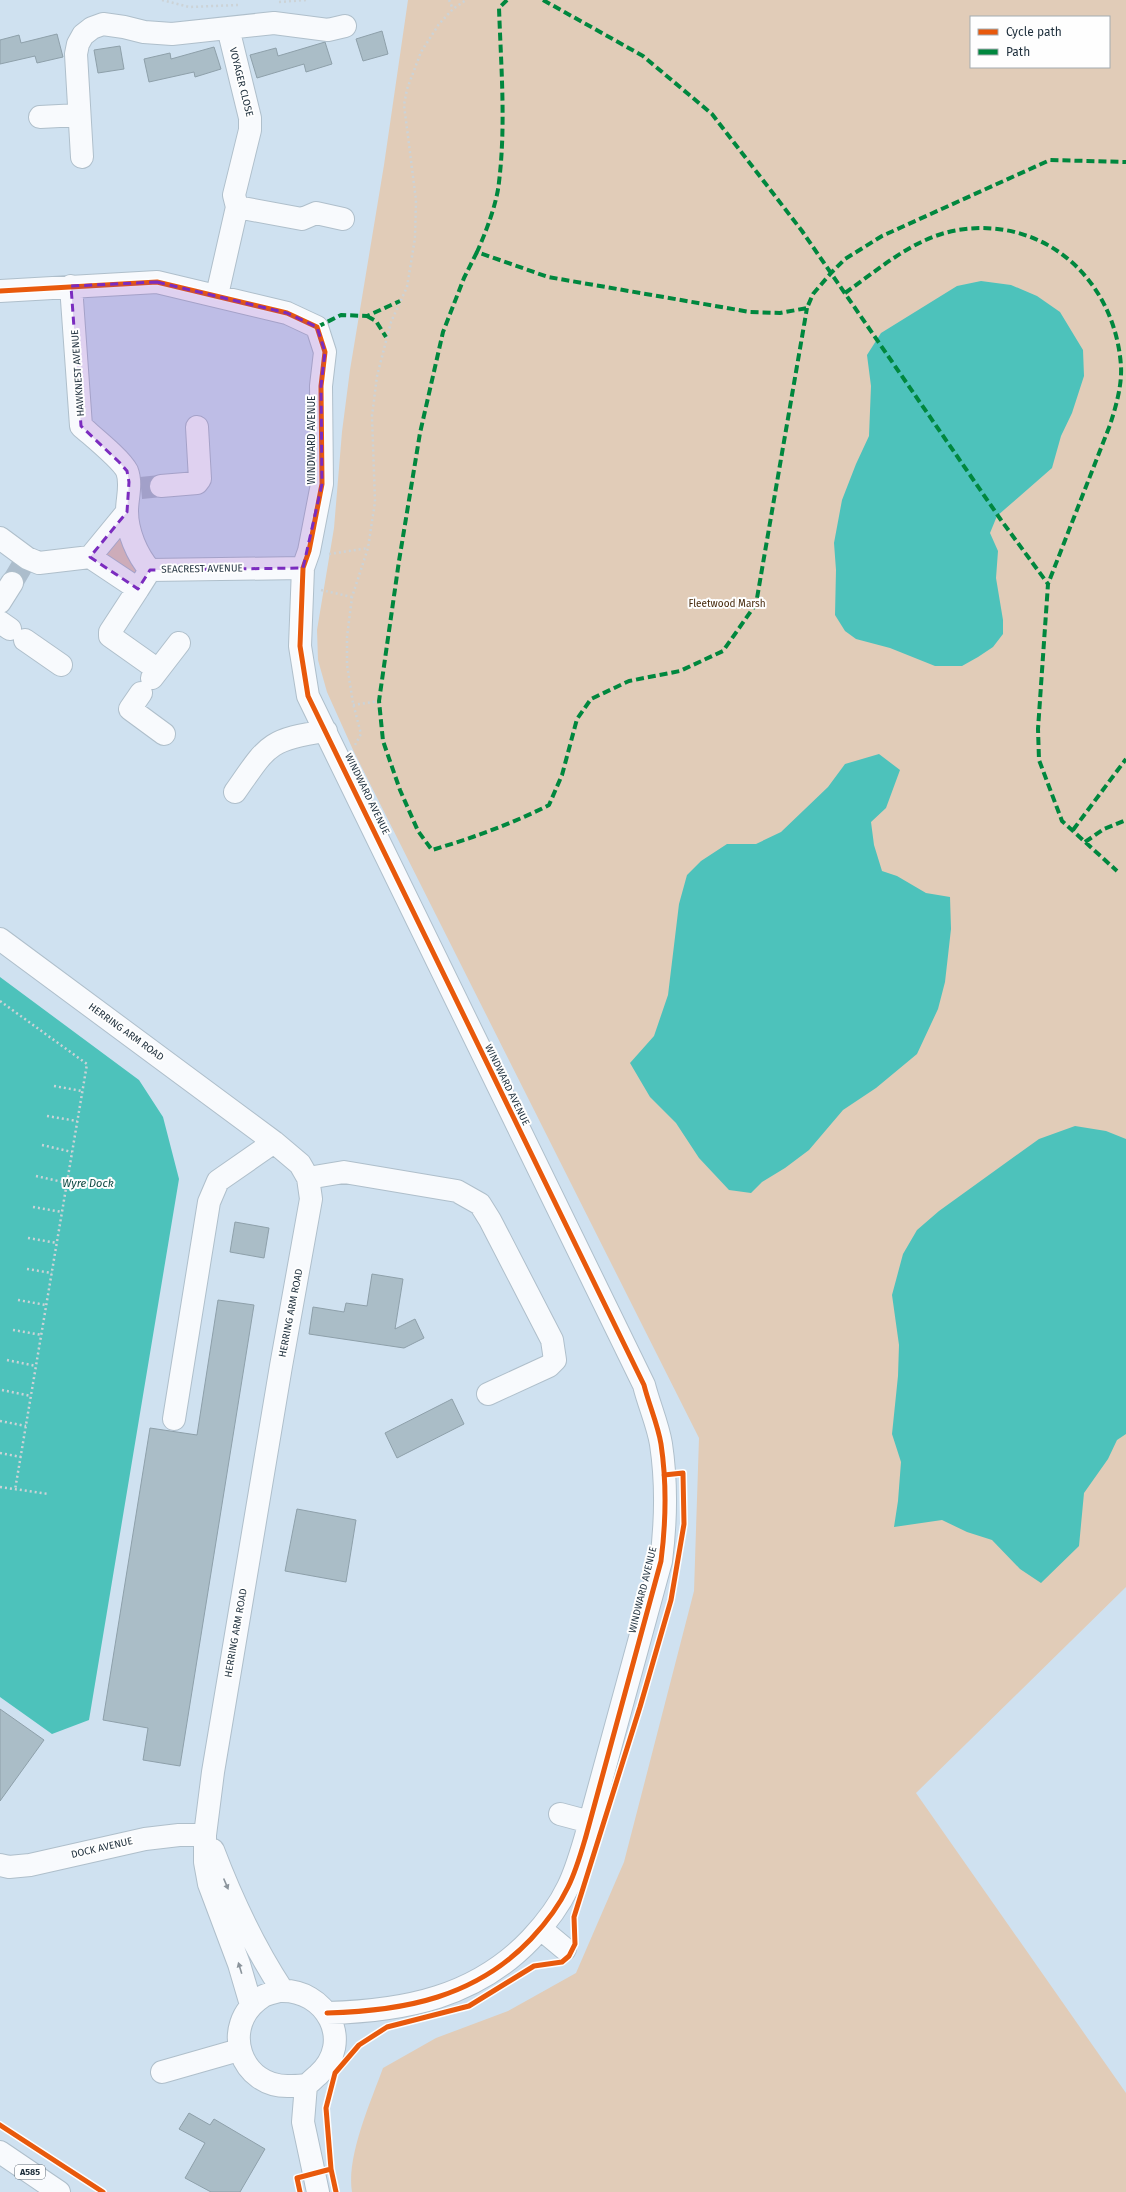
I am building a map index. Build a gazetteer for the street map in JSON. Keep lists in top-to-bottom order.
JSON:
{
  "streets": {
    "main road": [
      "VOYAGER CLOSE",
      "HAWKNEST AVENUE",
      "WINDWARD AVENUE",
      "SEACREST AVENUE",
      "HERRING ARM ROAD",
      "DOCK AVENUE",
      "A585"
    ]
  },
  "crossings": [
    ["VOYAGER CLOSE", "WINDWARD AVENUE"],
    ["HAWKNEST AVENUE", "WINDWARD AVENUE"],
    ["HAWKNEST AVENUE", "SEACREST AVENUE"],
    ["WINDWARD AVENUE", "SEACREST AVENUE"],
    ["WINDWARD AVENUE", "HERRING ARM ROAD"],
    ["HERRING ARM ROAD", "DOCK AVENUE"]
  ],
  "water": ["Wyre Dock"],
  "parks": ["Fleetwood Marsh"],
  "legend": ["Cycle path", "Path"]
}
